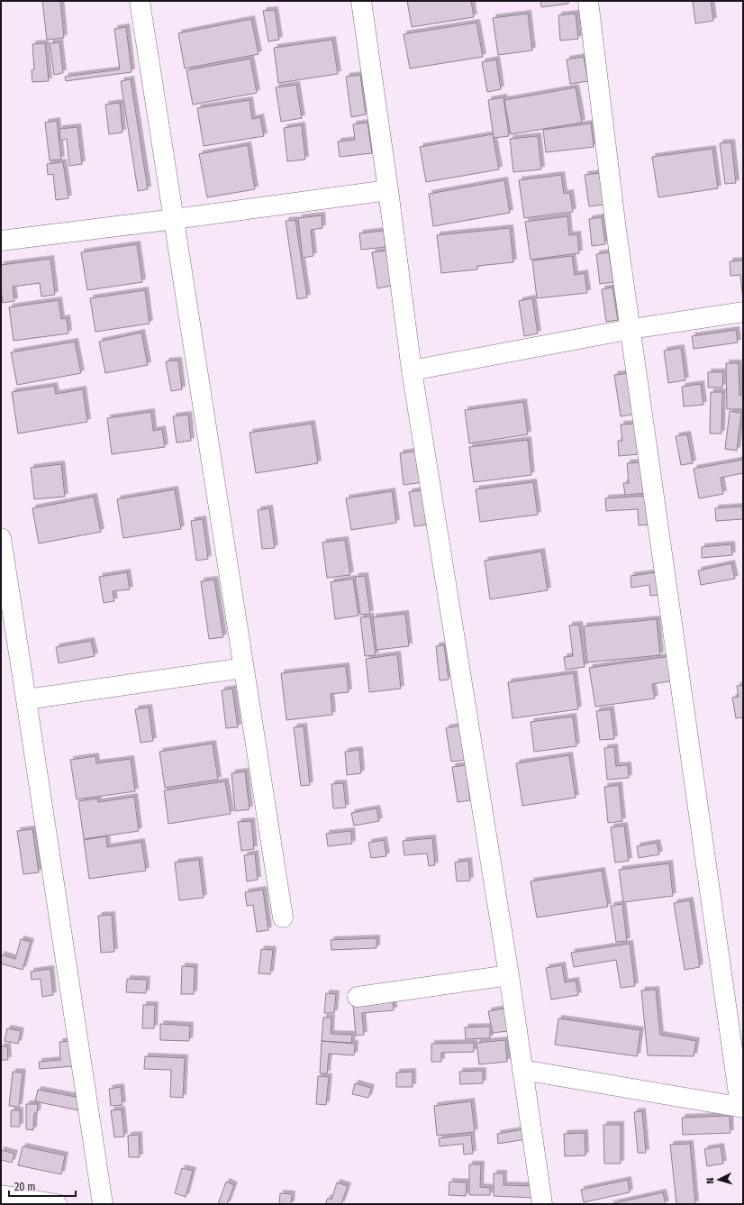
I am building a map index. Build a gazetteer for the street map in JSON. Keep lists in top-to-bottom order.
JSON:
{
  "scale_bar": "20 m",
  "north": "left"
}
